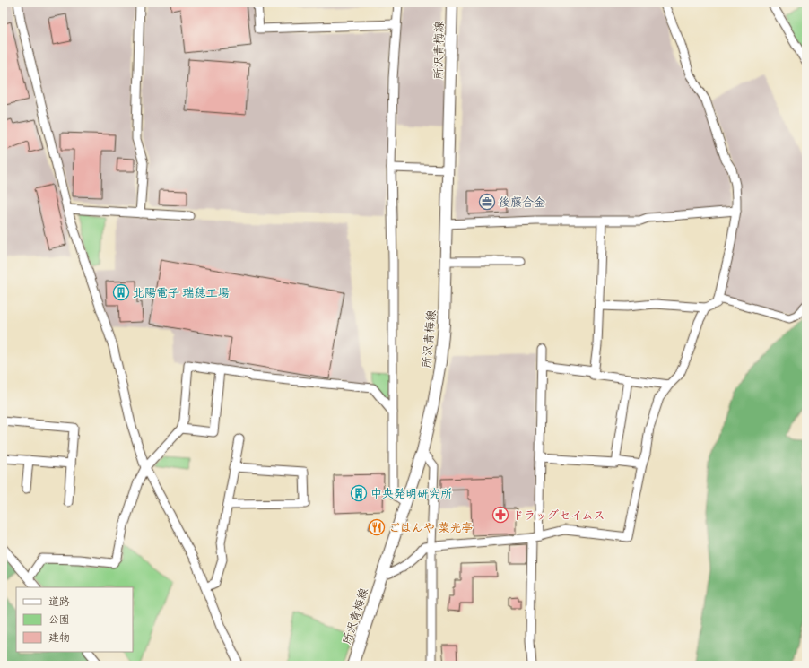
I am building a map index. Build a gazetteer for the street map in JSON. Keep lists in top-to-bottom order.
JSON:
{
  "streets": {
    "main road": ["所沢青梅線"]
  },
  "places": {
    "office": ["後藤合金"],
    "building": ["北陽電子 瑞穂工場", "中央発明研究所"],
    "pharmacy": ["ドラッグセイムス"],
    "restaurant": ["ごはんや 菜光亭"]
  },
  "legend": ["道路", "公園", "建物"]
}
